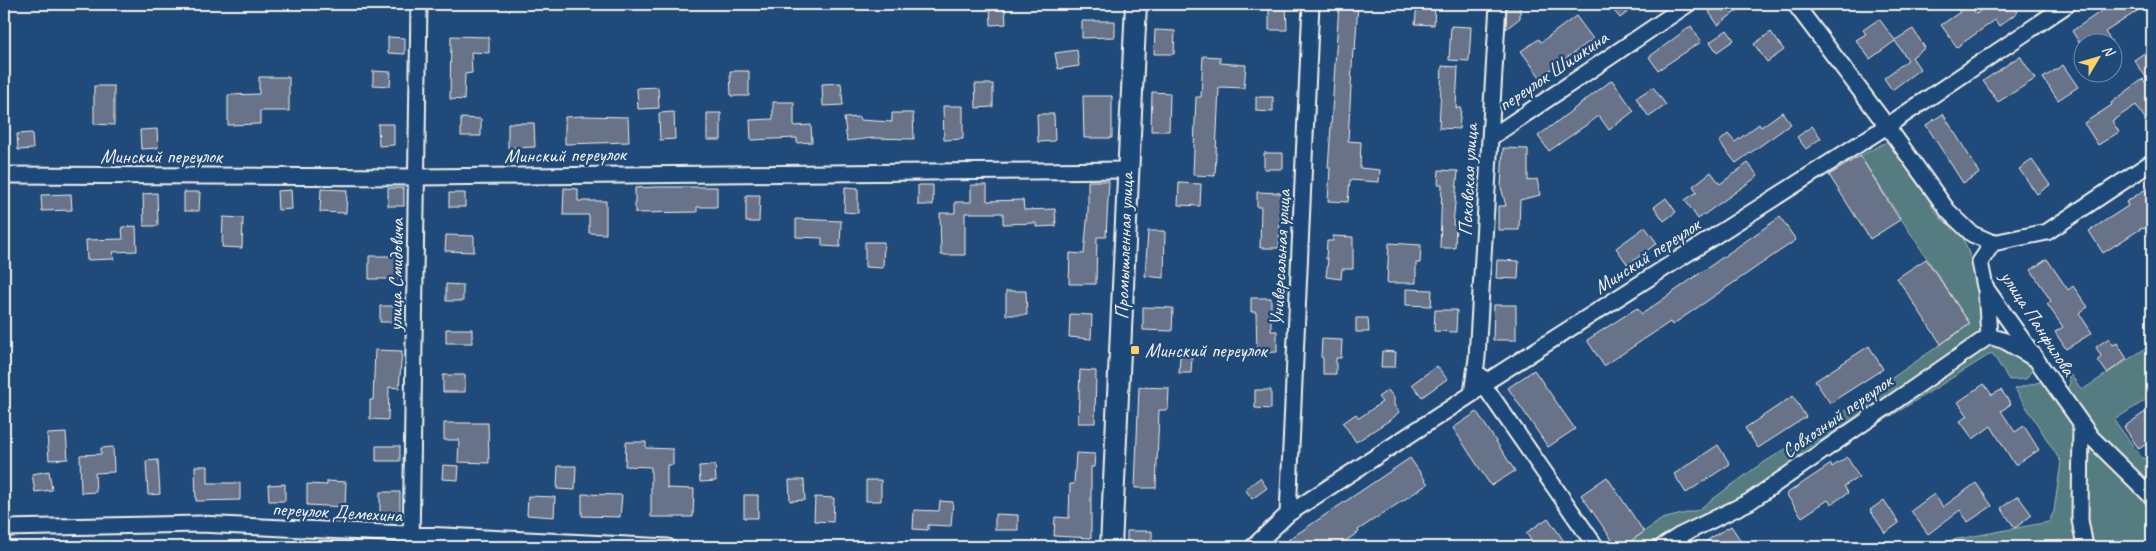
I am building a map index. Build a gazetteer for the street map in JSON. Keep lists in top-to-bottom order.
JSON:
{
  "streets": {
    "main road": ["Промышленная улица"],
    "street": [
      "переулок Шишкина",
      "Минский переулок",
      "Псковская улица",
      "Универсальная улица",
      "улица Смидовича",
      "улица Панфилова",
      "Совхозный переулок",
      "переулок Демехина"
    ]
  },
  "crossings": [
    ["переулок Шишкина", "Псковская улица"],
    ["Минский переулок", "Псковская улица"],
    ["Минский переулок", "Промышленная улица"],
    ["Минский переулок", "Универсальная улица"],
    ["Минский переулок", "улица Смидовича"],
    ["улица Смидовича", "переулок Демехина"]
  ],
  "places": {
    "transit": ["Минский переулок"]
  },
  "north": "top right"
}
